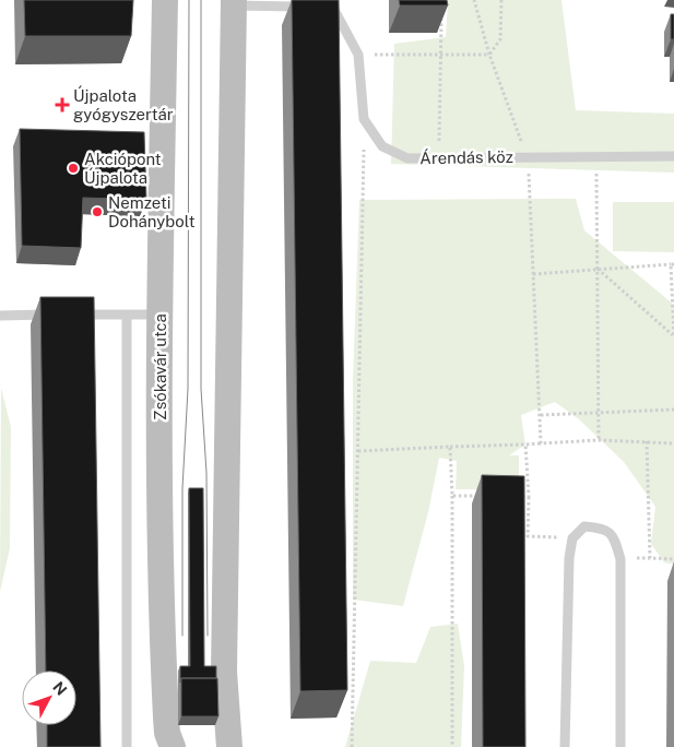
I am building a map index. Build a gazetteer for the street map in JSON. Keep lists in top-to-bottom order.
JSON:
{
  "streets": {
    "street": ["Zsókavár utca"],
    "lane": ["Árendás köz"]
  },
  "places": {
    "health": ["Újpalota gyógyszertár"],
    "other": ["Akciópont Újpalota", "Nemzeti Dohánybolt"]
  },
  "north": "top right"
}
